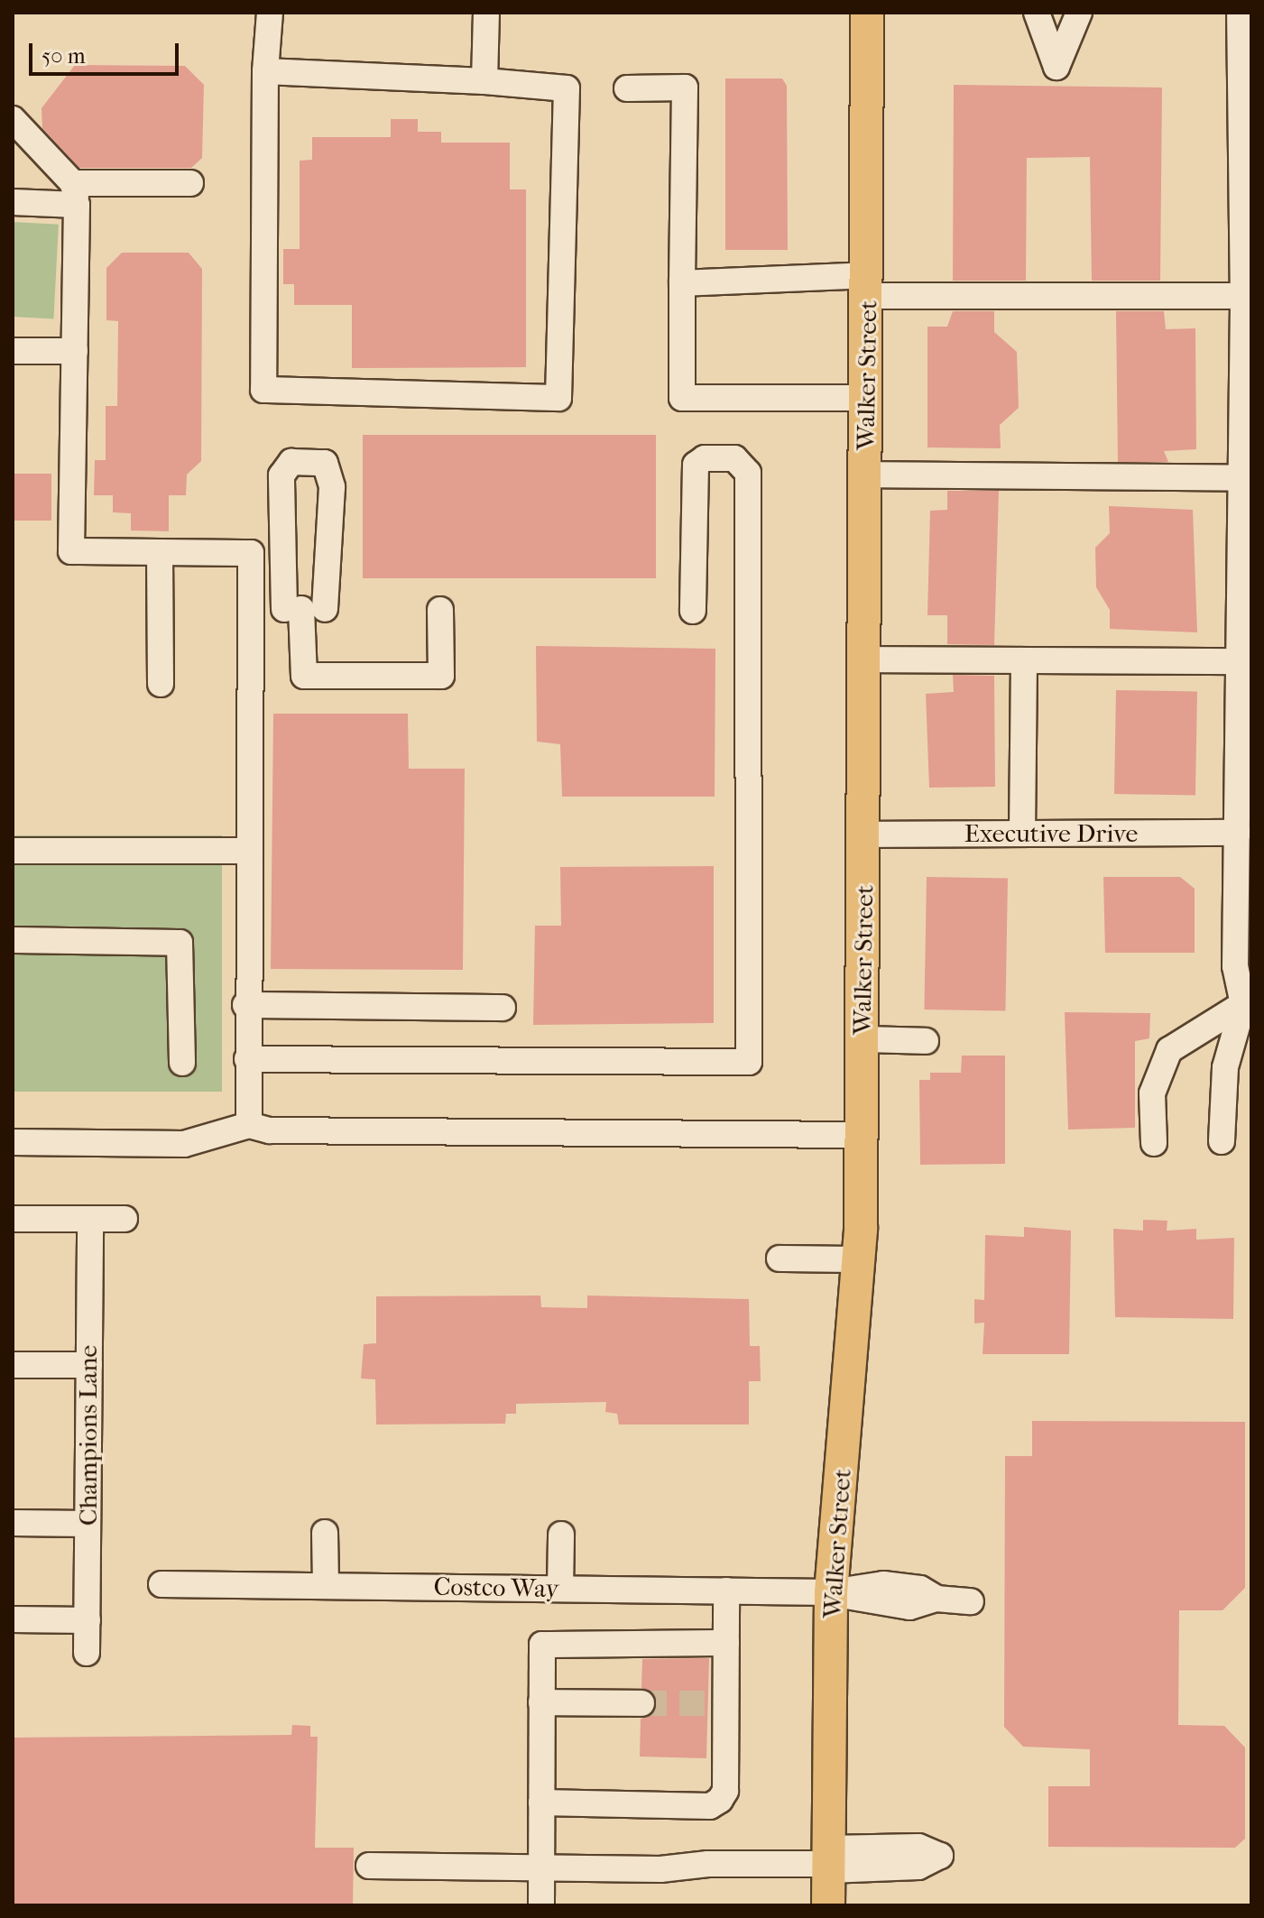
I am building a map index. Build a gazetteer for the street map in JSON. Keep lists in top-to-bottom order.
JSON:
{
  "streets": {
    "main road": ["Walker Street"],
    "street": ["Executive Drive", "Champions Lane", "Costco Way"]
  },
  "crossings": [
    ["Walker Street", "Executive Drive"],
    ["Walker Street", "Costco Way"]
  ],
  "scale_bar": "50 m"
}
